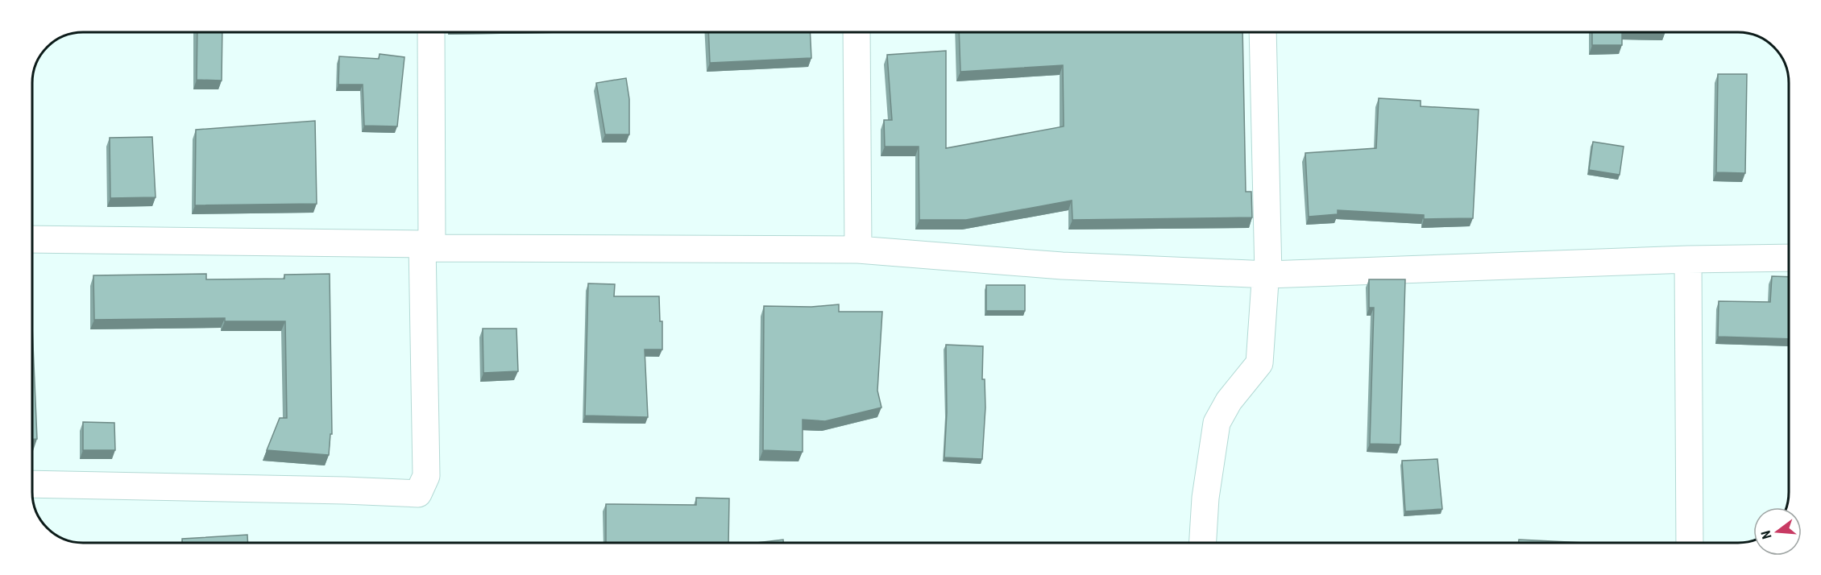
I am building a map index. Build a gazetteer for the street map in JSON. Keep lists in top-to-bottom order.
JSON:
{
  "north": "left"
}
